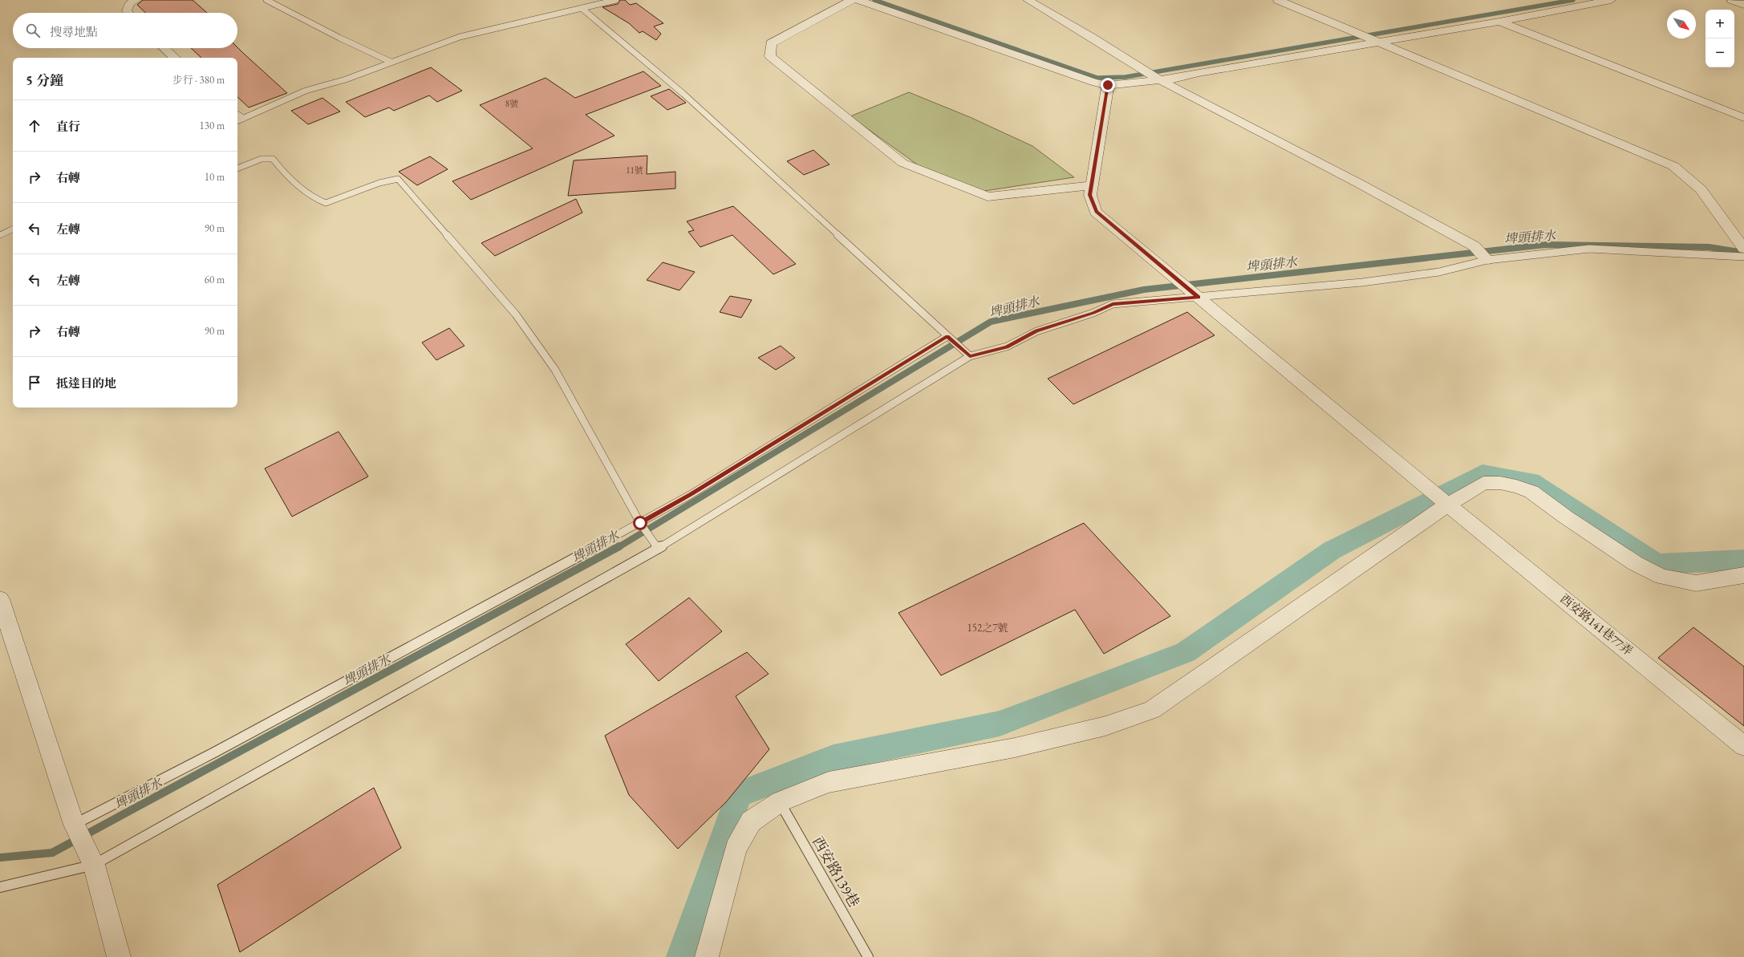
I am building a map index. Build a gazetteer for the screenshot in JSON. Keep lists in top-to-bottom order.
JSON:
{
  "streets": {
    "street": ["西安路141巷77弄"],
    "lane": ["西安路139巷"]
  },
  "water": ["埤頭排水"],
  "house_numbers": ["8號", "11號", "152之7號"],
  "north": "bottom right",
  "page": {
    "map_buttons": ["+", "−"],
    "search": "搜尋地點",
    "heading": ["5 分鐘", "步行 · 380 m"],
    "list": [
      ["直行", "130 m"],
      ["右轉", "10 m"],
      ["左轉", "90 m"],
      ["左轉", "60 m"],
      ["右轉", "90 m"],
      "抵達目的地"
    ]
  }
}
